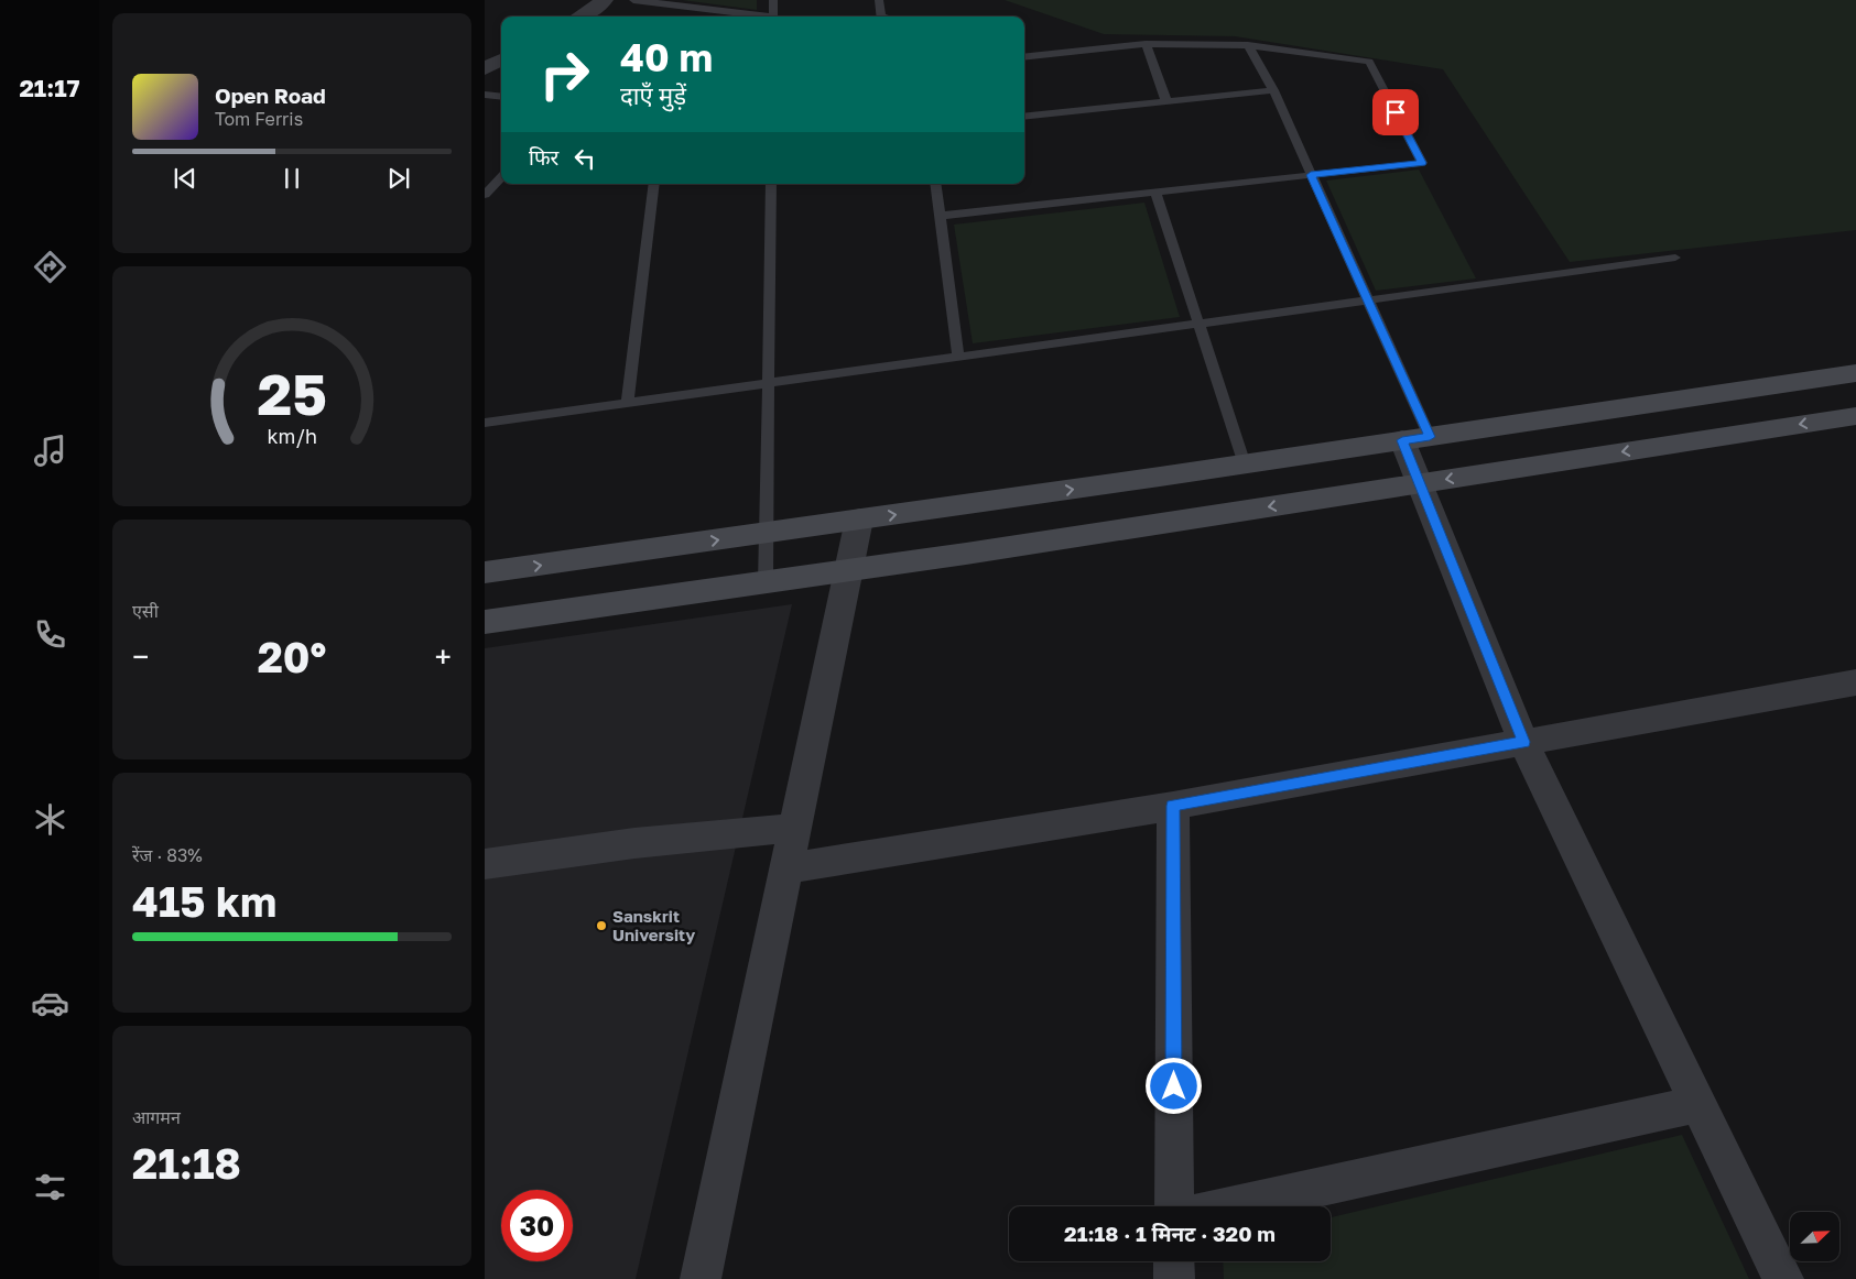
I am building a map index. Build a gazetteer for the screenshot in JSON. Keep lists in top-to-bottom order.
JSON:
{
  "places": ["Sanskrit University"],
  "north": "top right",
  "page": {
    "tabs": "21:17",
    "turn": ["40 m", "दाएँ मुड़ें"],
    "song": ["Open Road", "Tom Ferris"],
    "then": "फिर",
    "tile": [
      "एसी",
      ["रेंज · 83%", "415 km"],
      ["आगमन", "21:18"]
    ],
    "heat": ["−", "20°", "+"],
    "limit": "30",
    "trip": "21:18 · 1 मिनट · 320 m",
    "gauge": ["25", "km/h"]
  }
}
